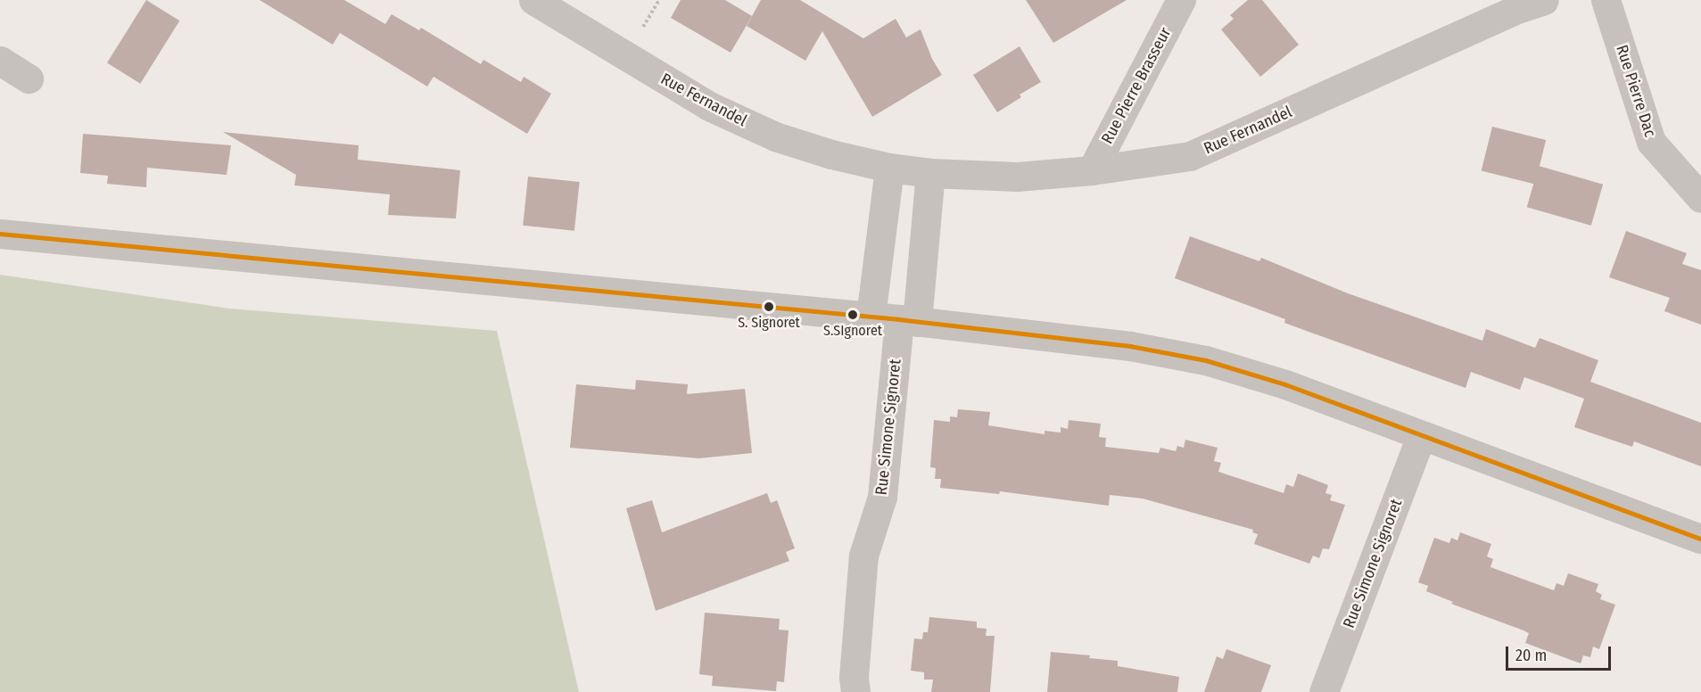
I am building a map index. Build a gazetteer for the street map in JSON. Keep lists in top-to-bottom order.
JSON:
{
  "streets": {
    "street": [
      "Rue Pierre Brasseur",
      "Rue Pierre Dac",
      "Rue Fernandel",
      "Rue Simone Signoret"
    ]
  },
  "crossings": [
    ["Rue Pierre Brasseur", "Rue Fernandel"]
  ],
  "places": ["S. Signoret", "S.SIgnoret"],
  "scale_bar": "20 m"
}
